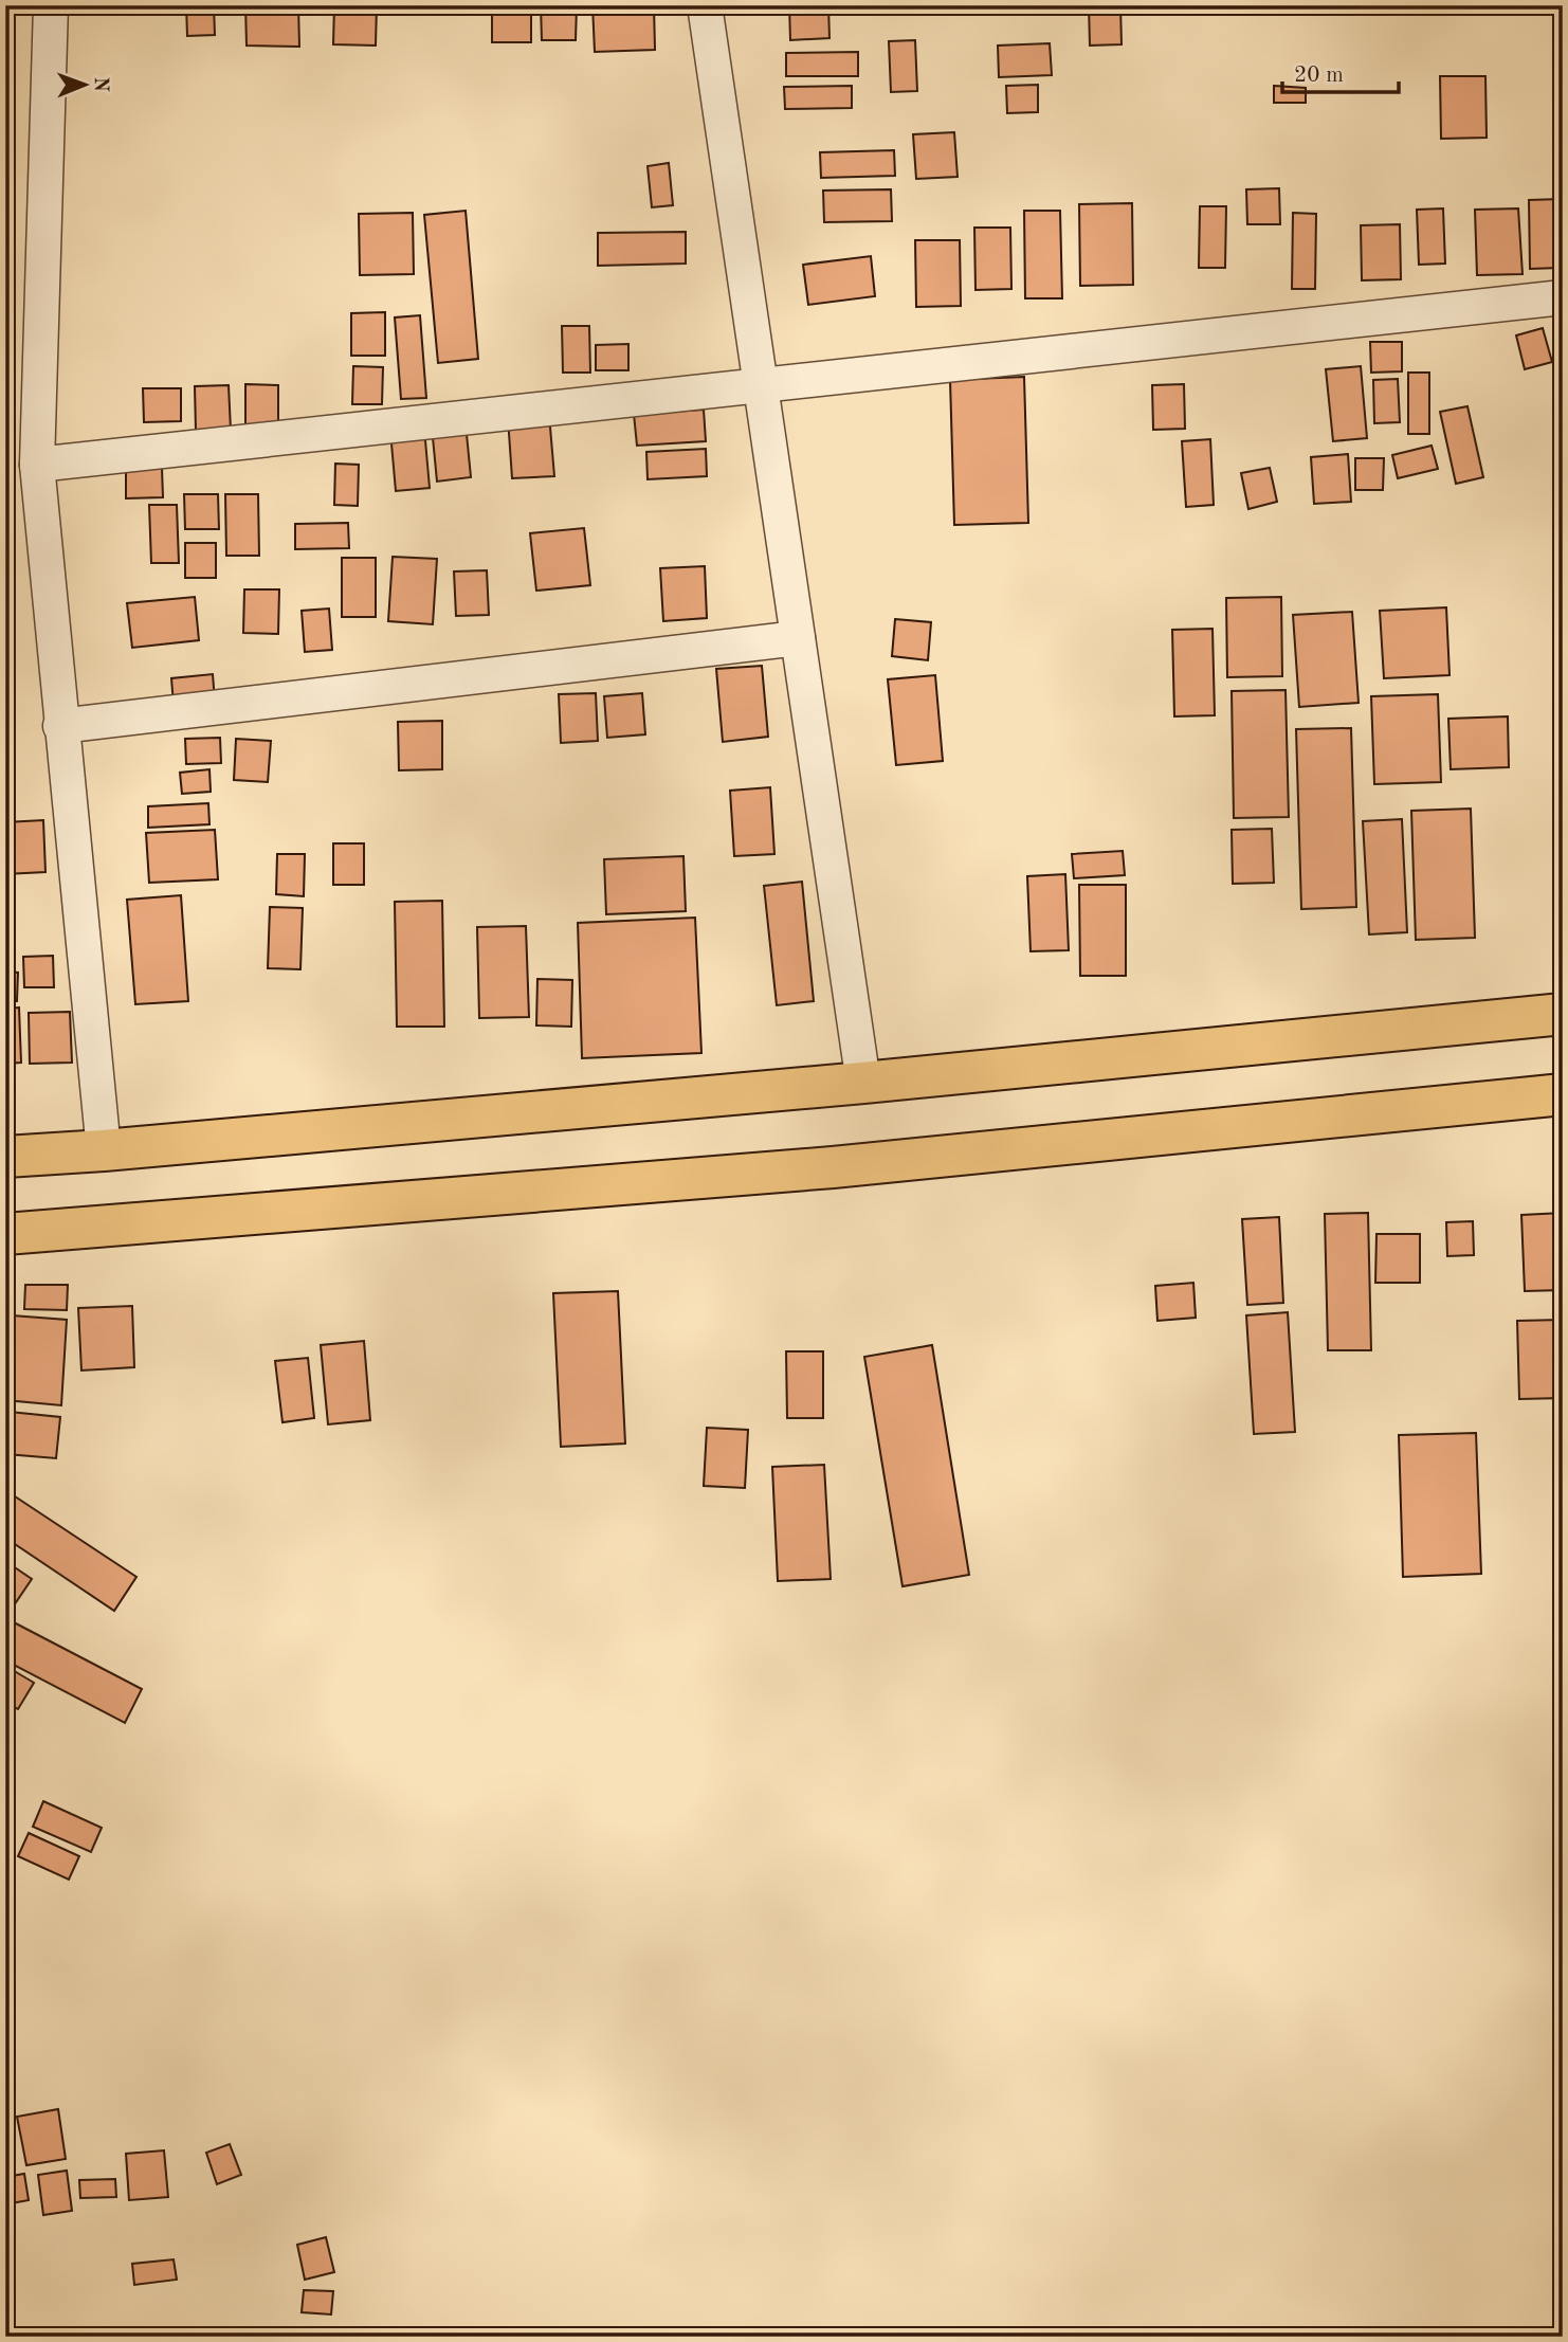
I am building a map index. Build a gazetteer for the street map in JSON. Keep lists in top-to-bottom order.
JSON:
{
  "scale_bar": "20 m",
  "north": "right"
}
